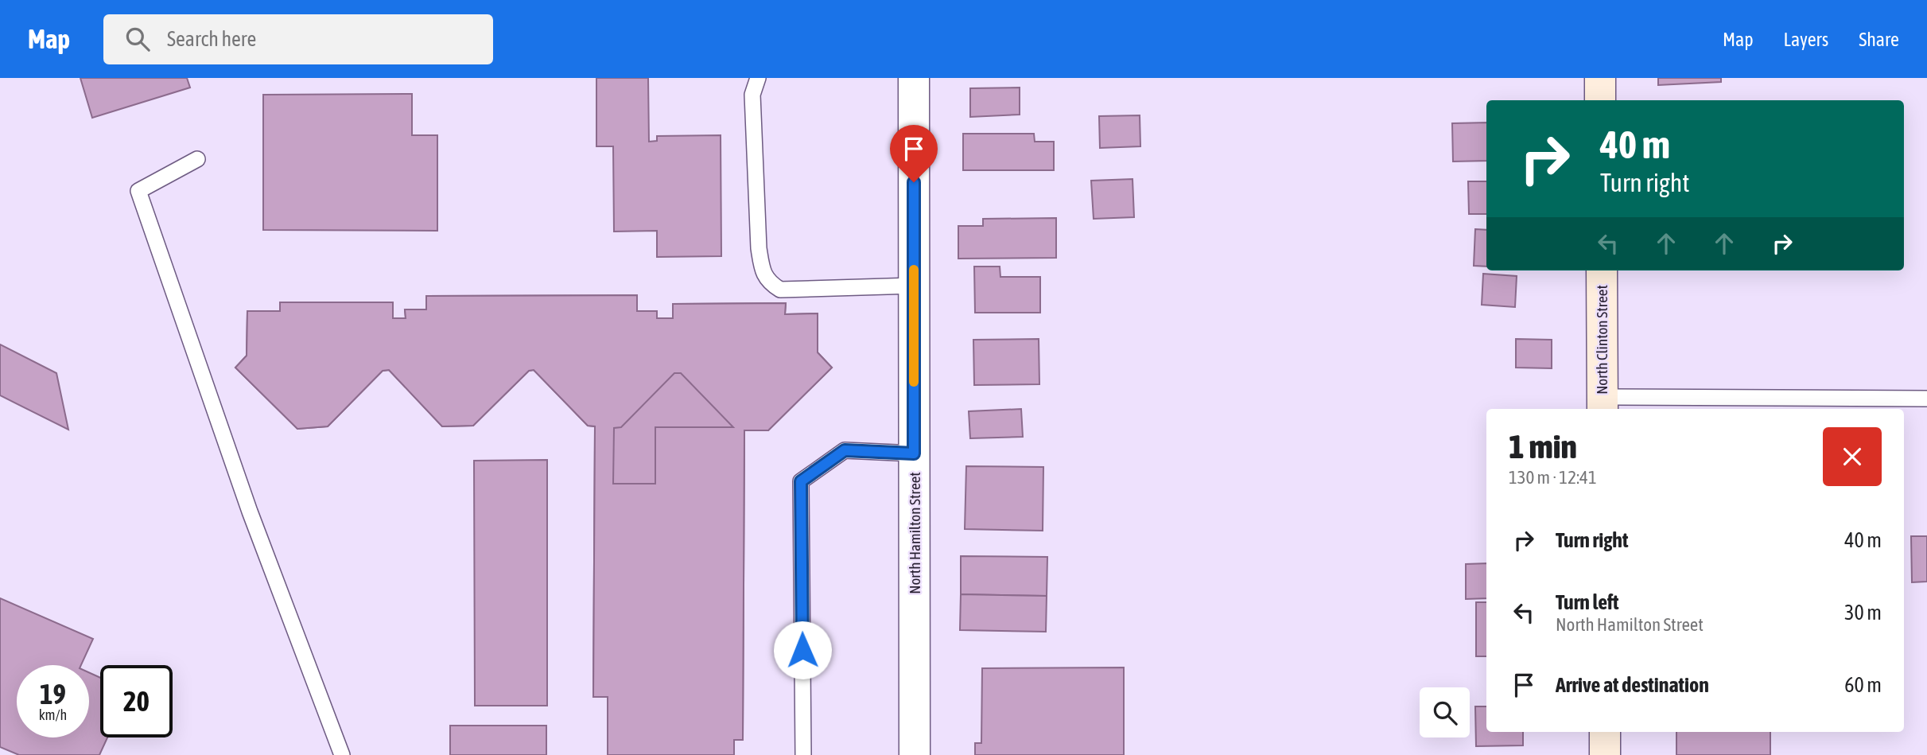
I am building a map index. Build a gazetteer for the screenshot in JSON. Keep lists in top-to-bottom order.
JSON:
{
  "streets": {
    "street": ["North Clinton Street", "North Hamilton Street"]
  },
  "page": {
    "header": "Map",
    "search": "Search here",
    "nav": ["Map", "Layers", "Share"],
    "turn": ["40 m", "Turn right"],
    "heading": ["1 min", "130 m · 12:41"],
    "list": [
      {
        "name": "Turn right",
        "value": "40 m"
      },
      {
        "name": "Turn left",
        "note": "North Hamilton Street",
        "value": "30 m"
      },
      {
        "name": "Arrive at destination",
        "value": "60 m"
      }
    ],
    "speed": "19 km/h",
    "limit": "20"
  }
}
